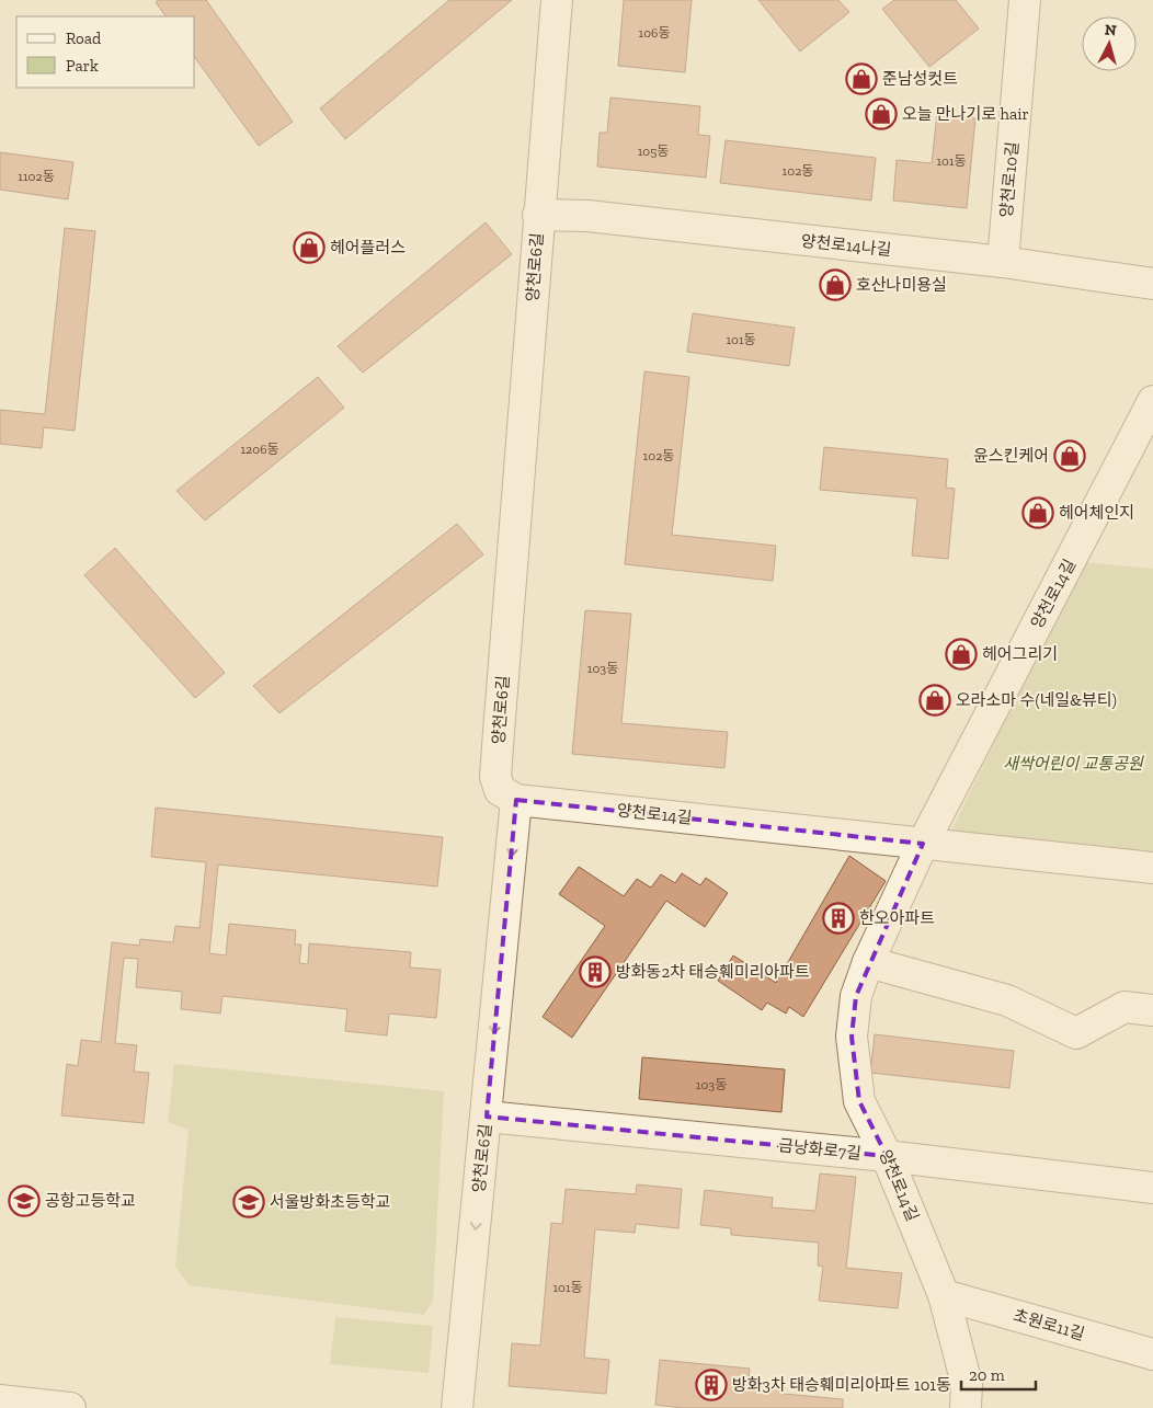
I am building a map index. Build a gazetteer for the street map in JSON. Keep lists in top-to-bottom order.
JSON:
{
  "streets": {
    "street": [
      "양천로10길",
      "양천로14나길",
      "양천로6길",
      "양천로14길",
      "금낭화로7길",
      "초원로11길"
    ]
  },
  "crossings": [
    ["양천로10길", "양천로14나길"],
    ["양천로14나길", "양천로6길"],
    ["양천로6길", "양천로14길"],
    ["양천로6길", "금낭화로7길"],
    ["양천로14길", "금낭화로7길"],
    ["양천로14길", "초원로11길"]
  ],
  "one_way": ["양천로6길"],
  "parks": ["새싹어린이 교통공원"],
  "places": {
    "shop": [
      "준남성컷트",
      "오늘 만나기로 hair",
      "헤어플러스",
      "호산나미용실",
      "윤스킨케어",
      "헤어체인지",
      "헤어그리기",
      "오라소마 수(네일&뷰티)"
    ],
    "building": ["한오아파트", "방화동2차 태승훼미리아파트", "방화3차 태승훼미리아파트 101동"],
    "school or university": ["공항고등학교", "서울방화초등학교"]
  },
  "house_numbers": [
    "106동",
    "105동",
    "101동",
    "102동",
    "1102동",
    "101동",
    "1206동",
    "102동",
    "103동",
    "103동",
    "101동"
  ],
  "legend": ["Road", "Park"],
  "scale_bar": "20 m",
  "north": "top"
}
